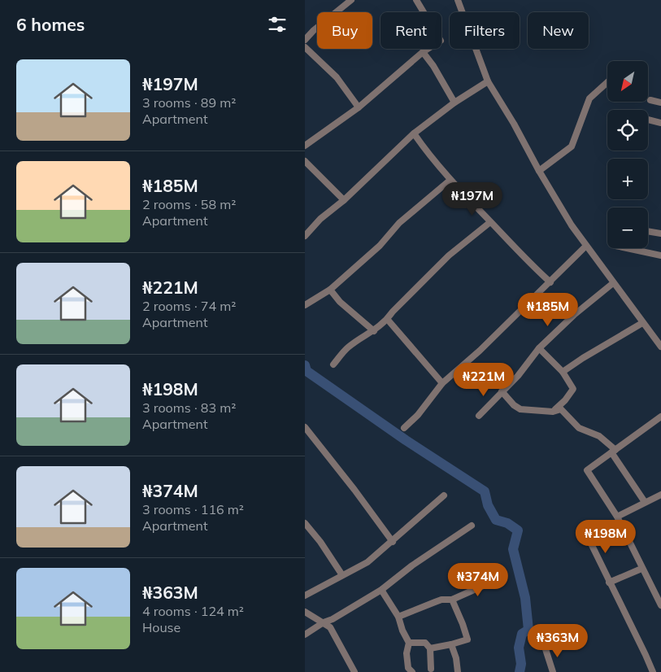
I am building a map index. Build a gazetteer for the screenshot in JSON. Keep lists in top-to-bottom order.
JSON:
{
  "north": "bottom left",
  "page": {
    "heading": "6 homes",
    "chip": [
      "Buy",
      "Rent",
      "Filters",
      "New"
    ],
    "list": [
      {
        "name": "₦197M",
        "note": "3 rooms · 89 m² · Apartment"
      },
      {
        "name": "₦185M",
        "note": "2 rooms · 58 m² · Apartment"
      },
      {
        "name": "₦221M",
        "note": "2 rooms · 74 m² · Apartment"
      },
      {
        "name": "₦198M",
        "note": "3 rooms · 83 m² · Apartment"
      },
      {
        "name": "₦374M",
        "note": "3 rooms · 116 m² · Apartment"
      },
      {
        "name": "₦363M",
        "note": "4 rooms · 124 m² · House"
      }
    ],
    "map_buttons": ["+", "−"],
    "price": [
      "₦197M",
      "₦185M",
      "₦221M",
      "₦198M",
      "₦374M",
      "₦363M"
    ]
  }
}
